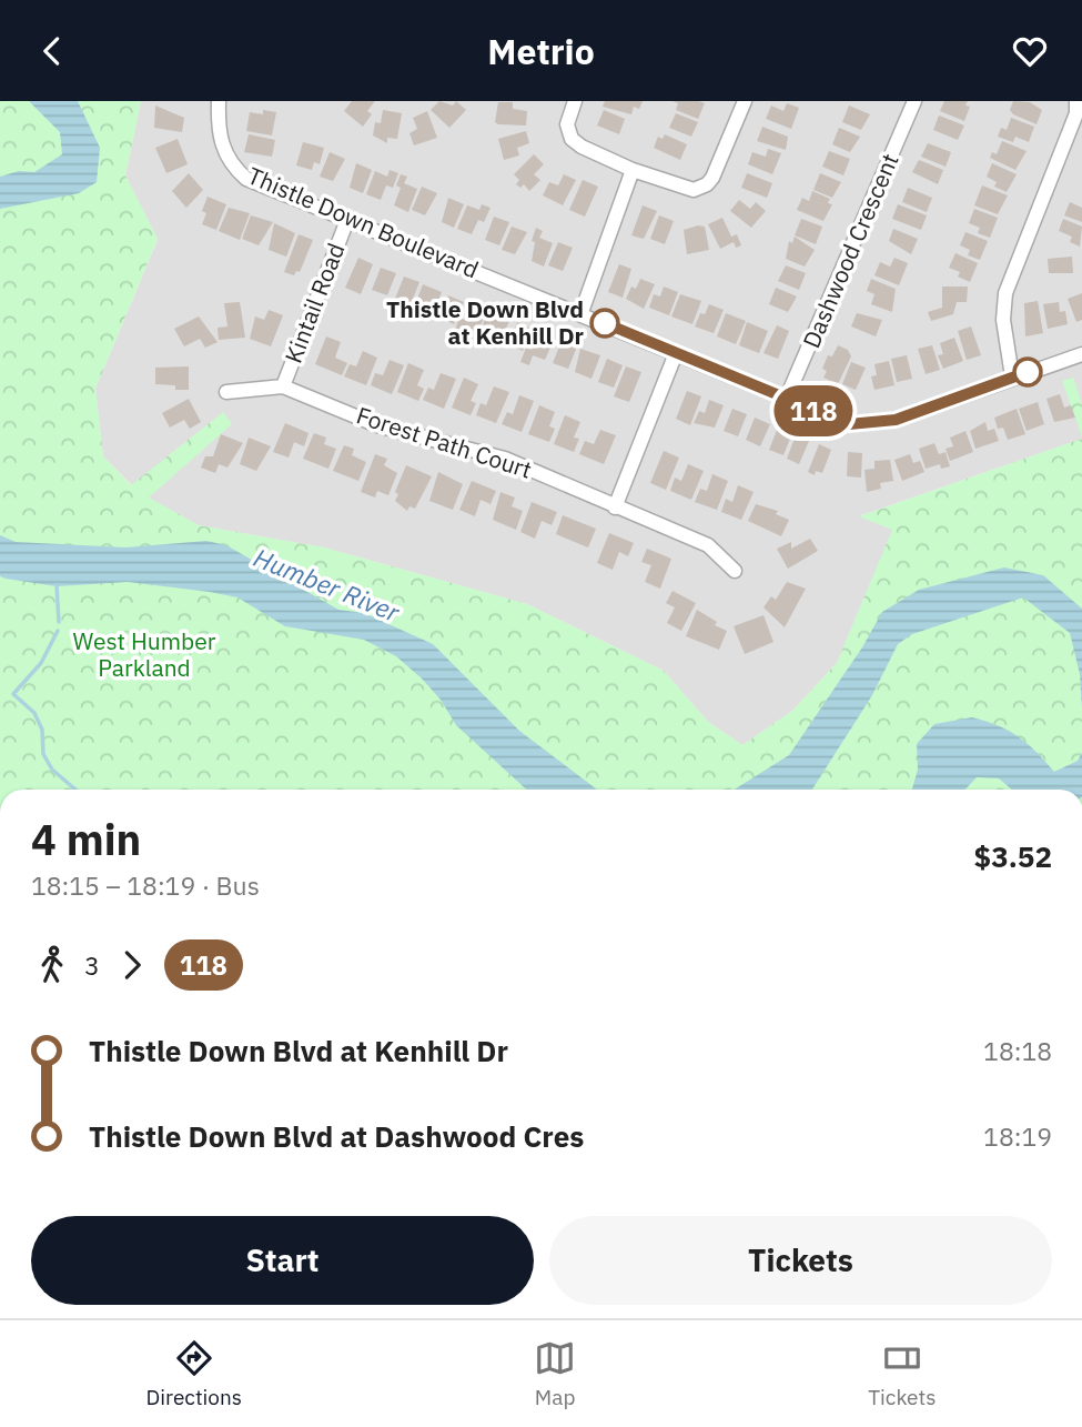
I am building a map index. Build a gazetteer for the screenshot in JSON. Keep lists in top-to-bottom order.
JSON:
{
  "streets": {
    "street": [
      "Thistle Down Boulevard",
      "Dashwood Crescent",
      "Kintail Road",
      "Forest Path Court"
    ]
  },
  "crossings": [
    ["Thistle Down Boulevard", "Dashwood Crescent"],
    ["Thistle Down Boulevard", "Kintail Road"],
    ["Kintail Road", "Forest Path Court"]
  ],
  "water": ["Humber River"],
  "parks": ["West Humber Parkland"],
  "places": ["Thistle Down Blvd at Kenhill Dr"],
  "lines": ["bus line 118"],
  "page": {
    "header": "Metrio",
    "on_map": "118",
    "heading": ["4 min", "18:15 – 18:19 · Bus", "$3.52"],
    "legs": ["3", "118"],
    "list": [
      {
        "name": "Thistle Down Blvd at Kenhill Dr",
        "value": "18:18"
      },
      {
        "name": "Thistle Down Blvd at Dashwood Cres",
        "value": "18:19"
      }
    ],
    "buttons": ["Start", "Tickets"],
    "tabs": ["Directions", "Map", "Tickets"]
  }
}
